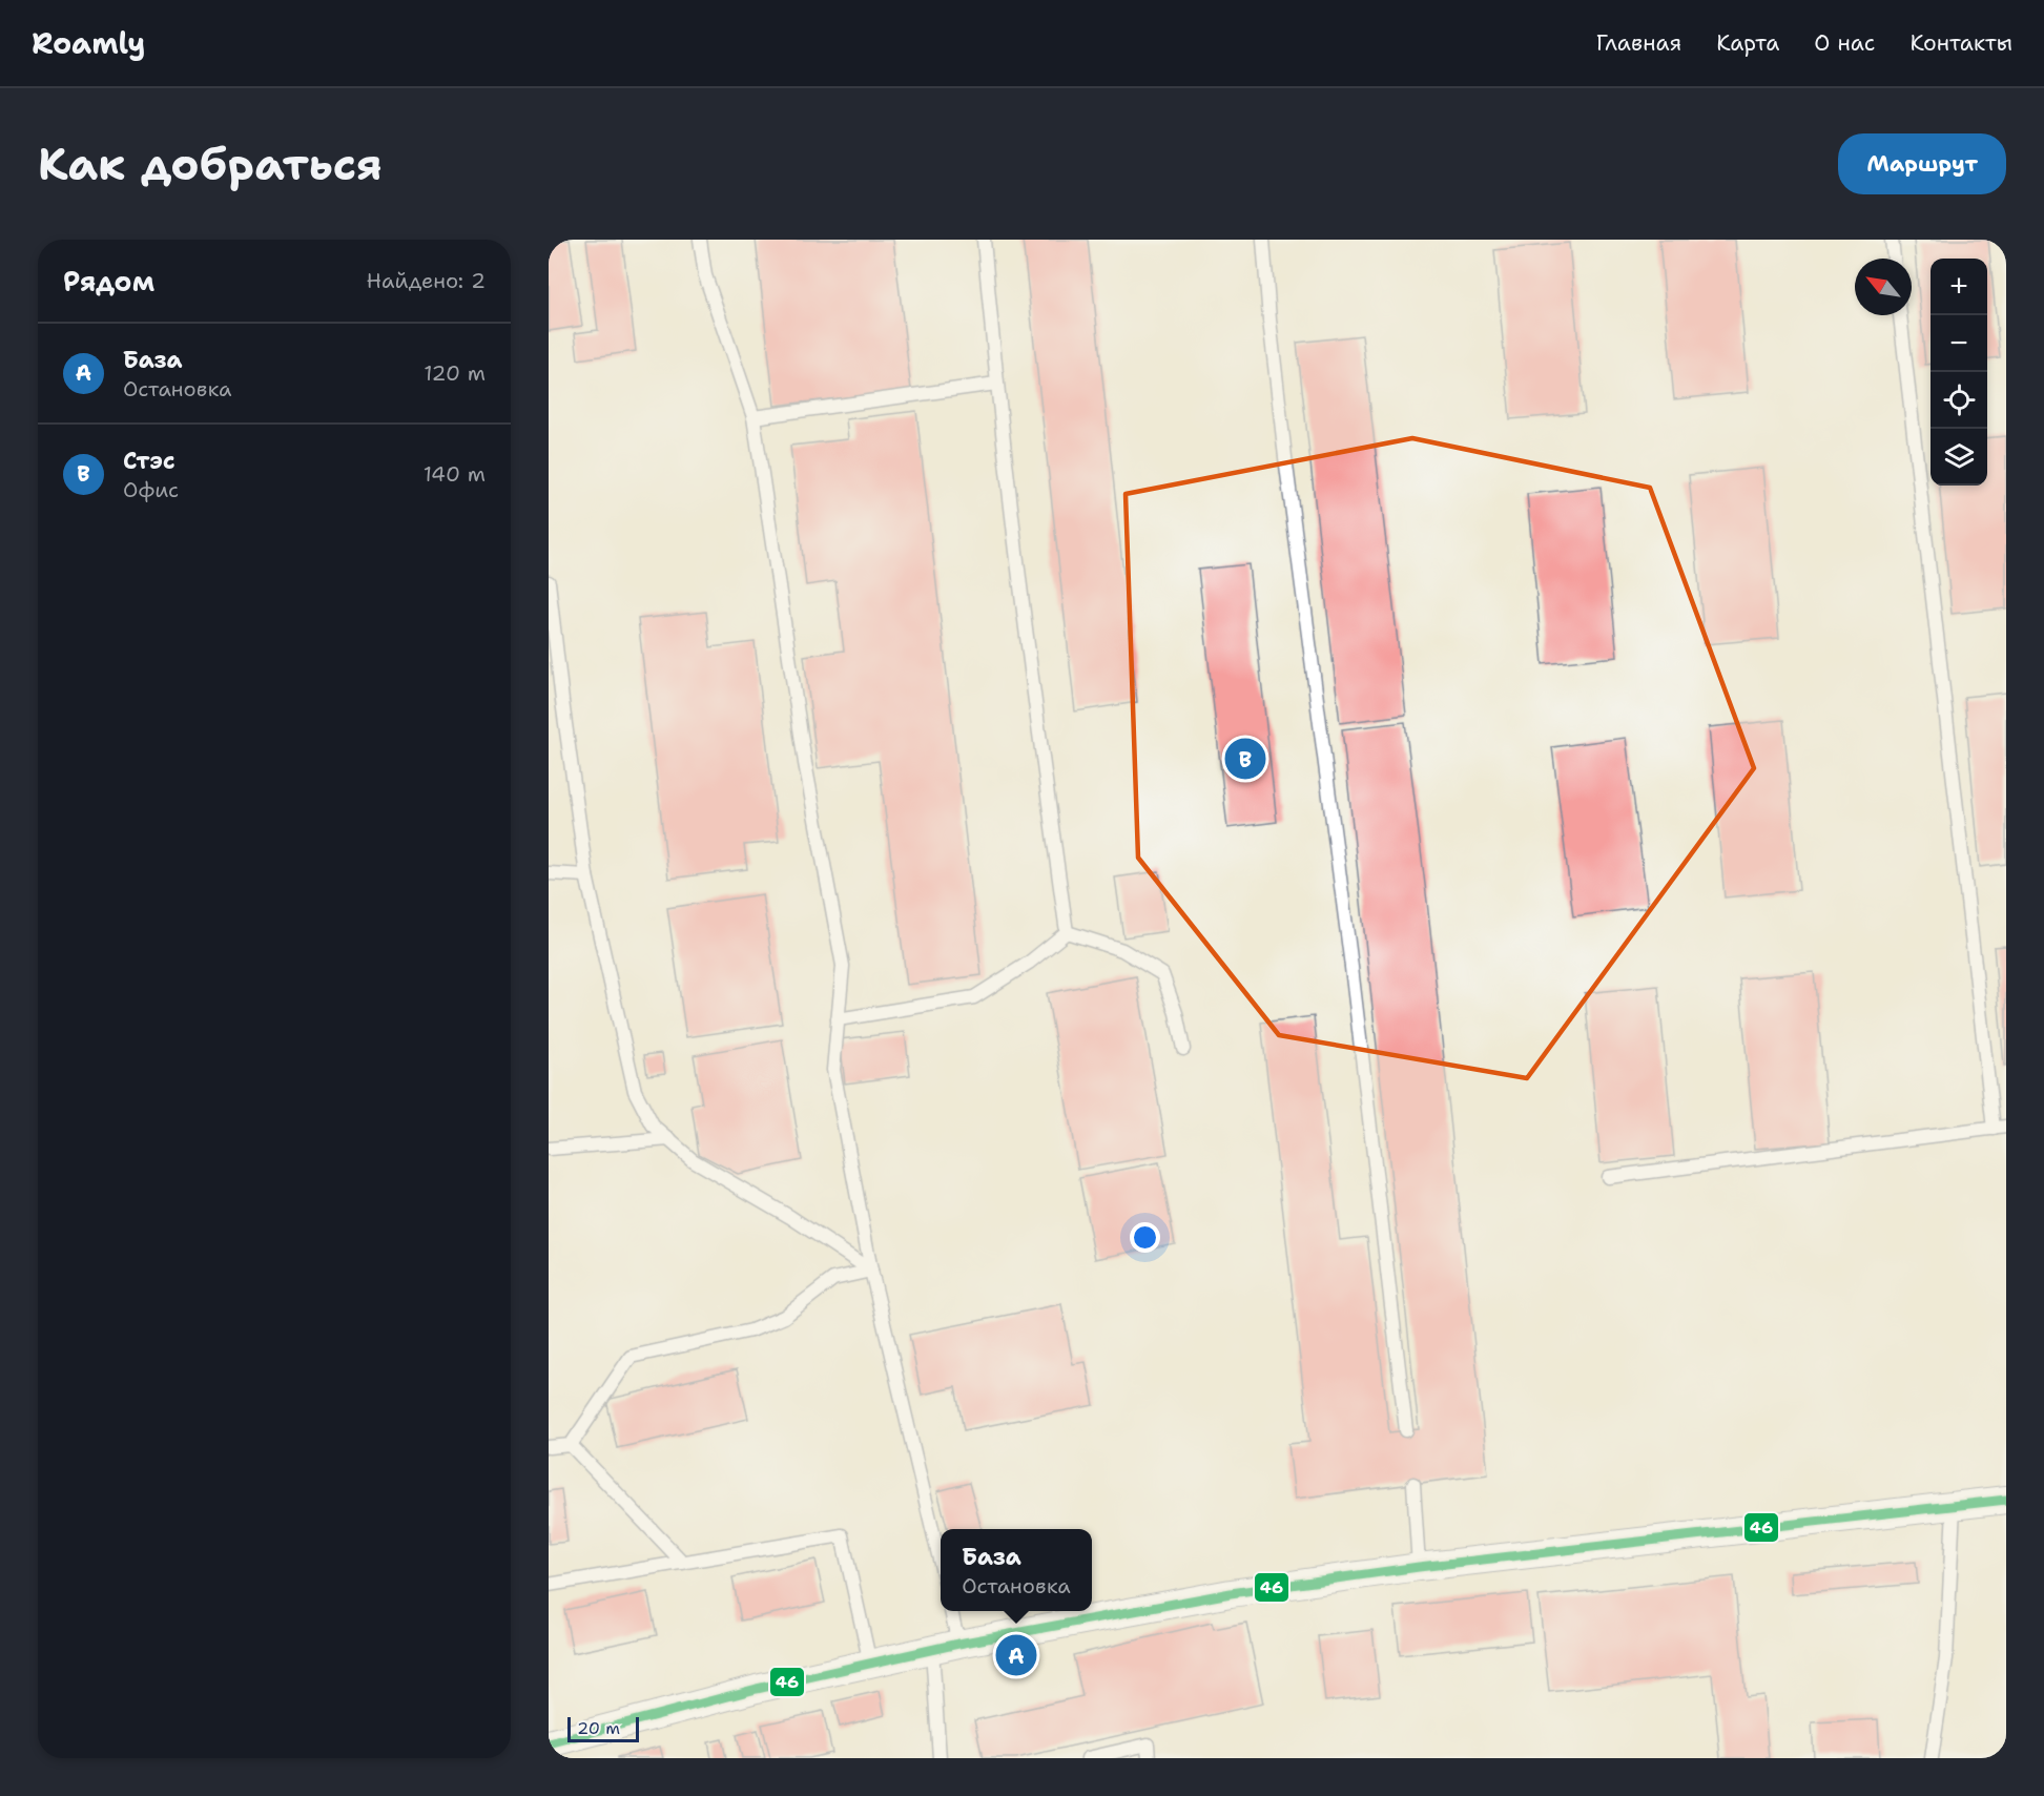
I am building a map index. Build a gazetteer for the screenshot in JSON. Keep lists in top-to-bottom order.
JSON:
{
  "lines": ["transit line 46"],
  "scale_bar": "20 m",
  "north": "top left",
  "page": {
    "header": "Roamly",
    "nav": [
      "Главная",
      "Карта",
      "О нас",
      "Контакты"
    ],
    "buttons": "Маршрут",
    "title": "Как добраться",
    "heading": ["Рядом", "Найдено: 2"],
    "map_buttons": ["+", "−"],
    "list": [
      {
        "mark": "A",
        "name": "База",
        "note": "Остановка",
        "value": "120 m"
      },
      {
        "mark": "B",
        "name": "Стэс",
        "note": "Офис",
        "value": "140 m"
      }
    ],
    "pins": ["B", "A"],
    "popup": ["База", "Остановка"],
    "scale": "20 m"
  }
}
